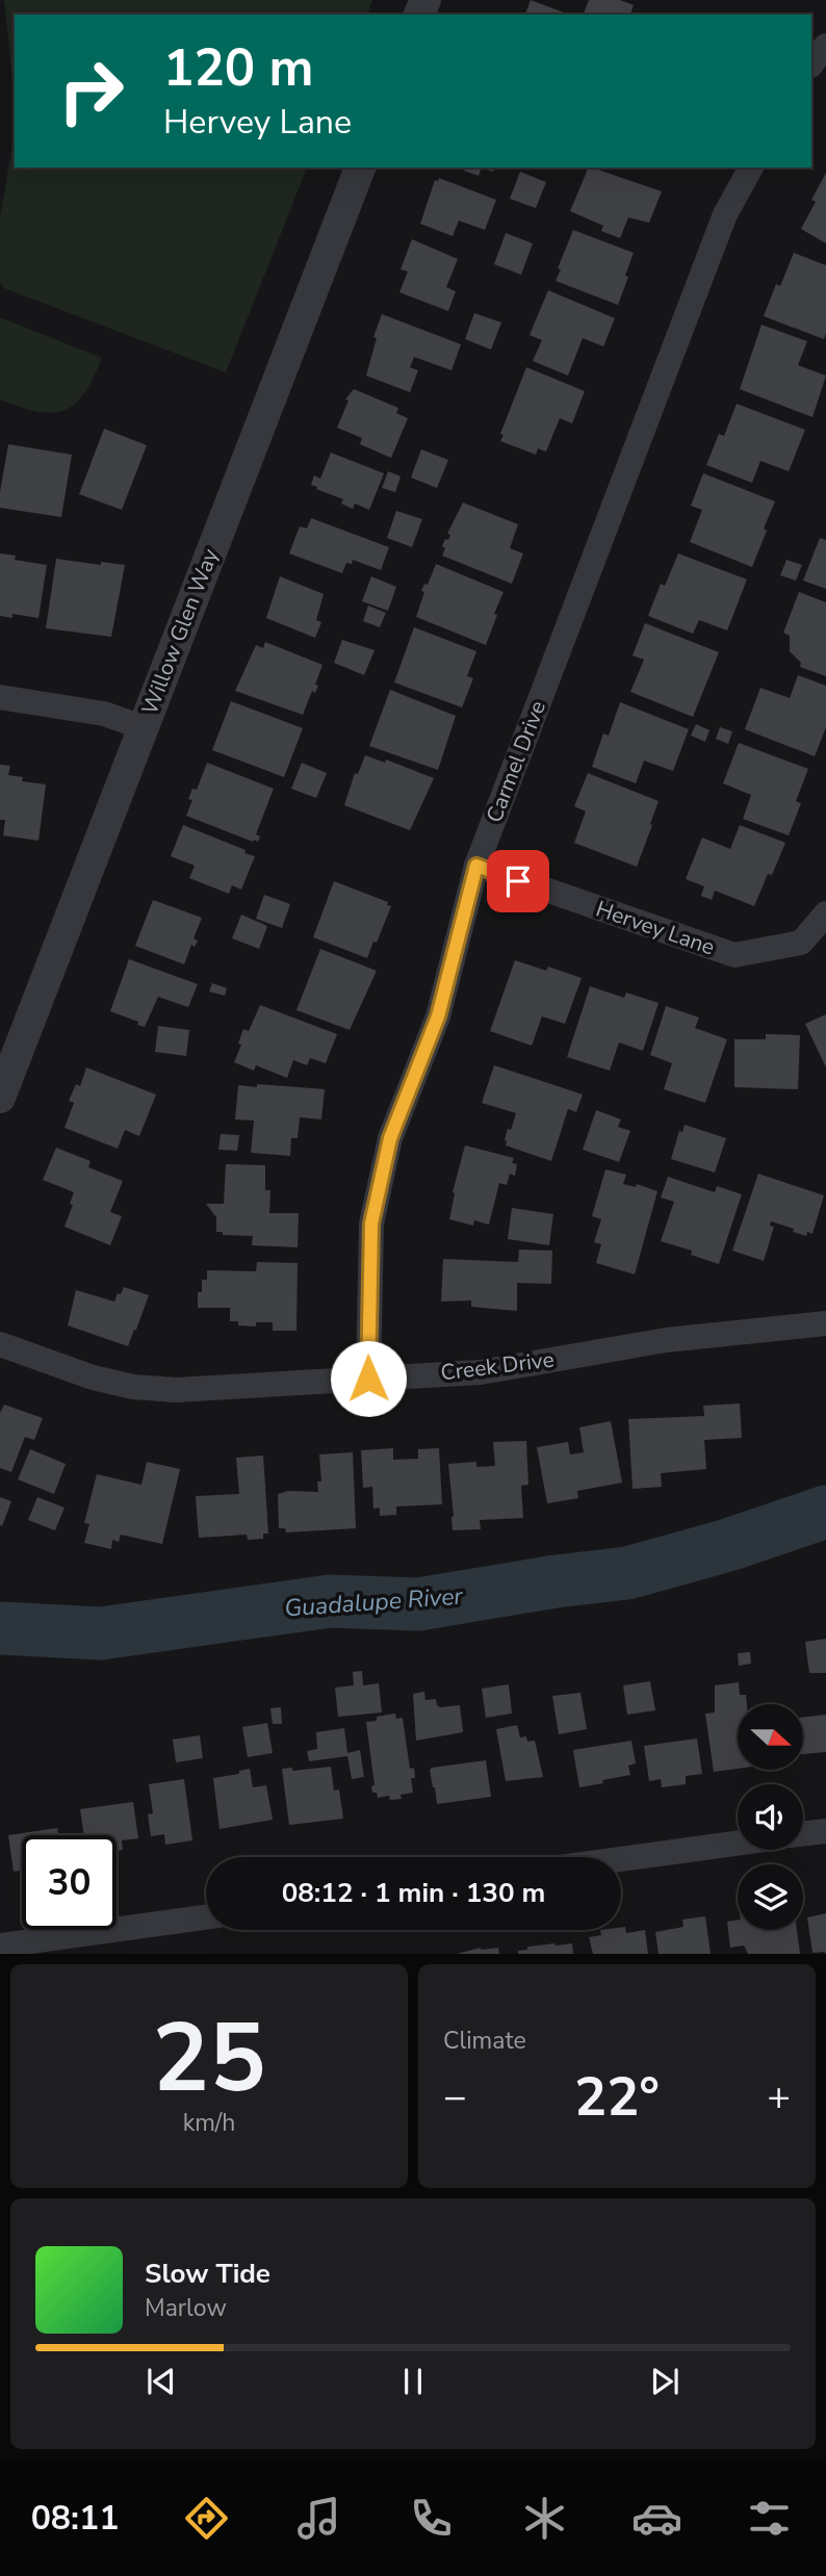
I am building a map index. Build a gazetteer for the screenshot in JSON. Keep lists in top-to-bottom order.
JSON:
{
  "streets": {
    "street": [
      "Willow Glen Way",
      "Carmel Drive",
      "Hervey Lane",
      "Creek Drive"
    ]
  },
  "crossings": [
    ["Carmel Drive", "Hervey Lane"],
    ["Carmel Drive", "Creek Drive"]
  ],
  "water": ["Guadalupe River"],
  "north": "right",
  "page": {
    "turn": ["120 m", "Hervey Lane"],
    "limit": "30",
    "trip": "08:12 · 1 min · 130 m",
    "tile": [
      ["25", "km/h"],
      "Climate"
    ],
    "heat": ["−", "22°", "+"],
    "song": ["Slow Tide", "Marlow"],
    "tabs": "08:11"
  }
}
